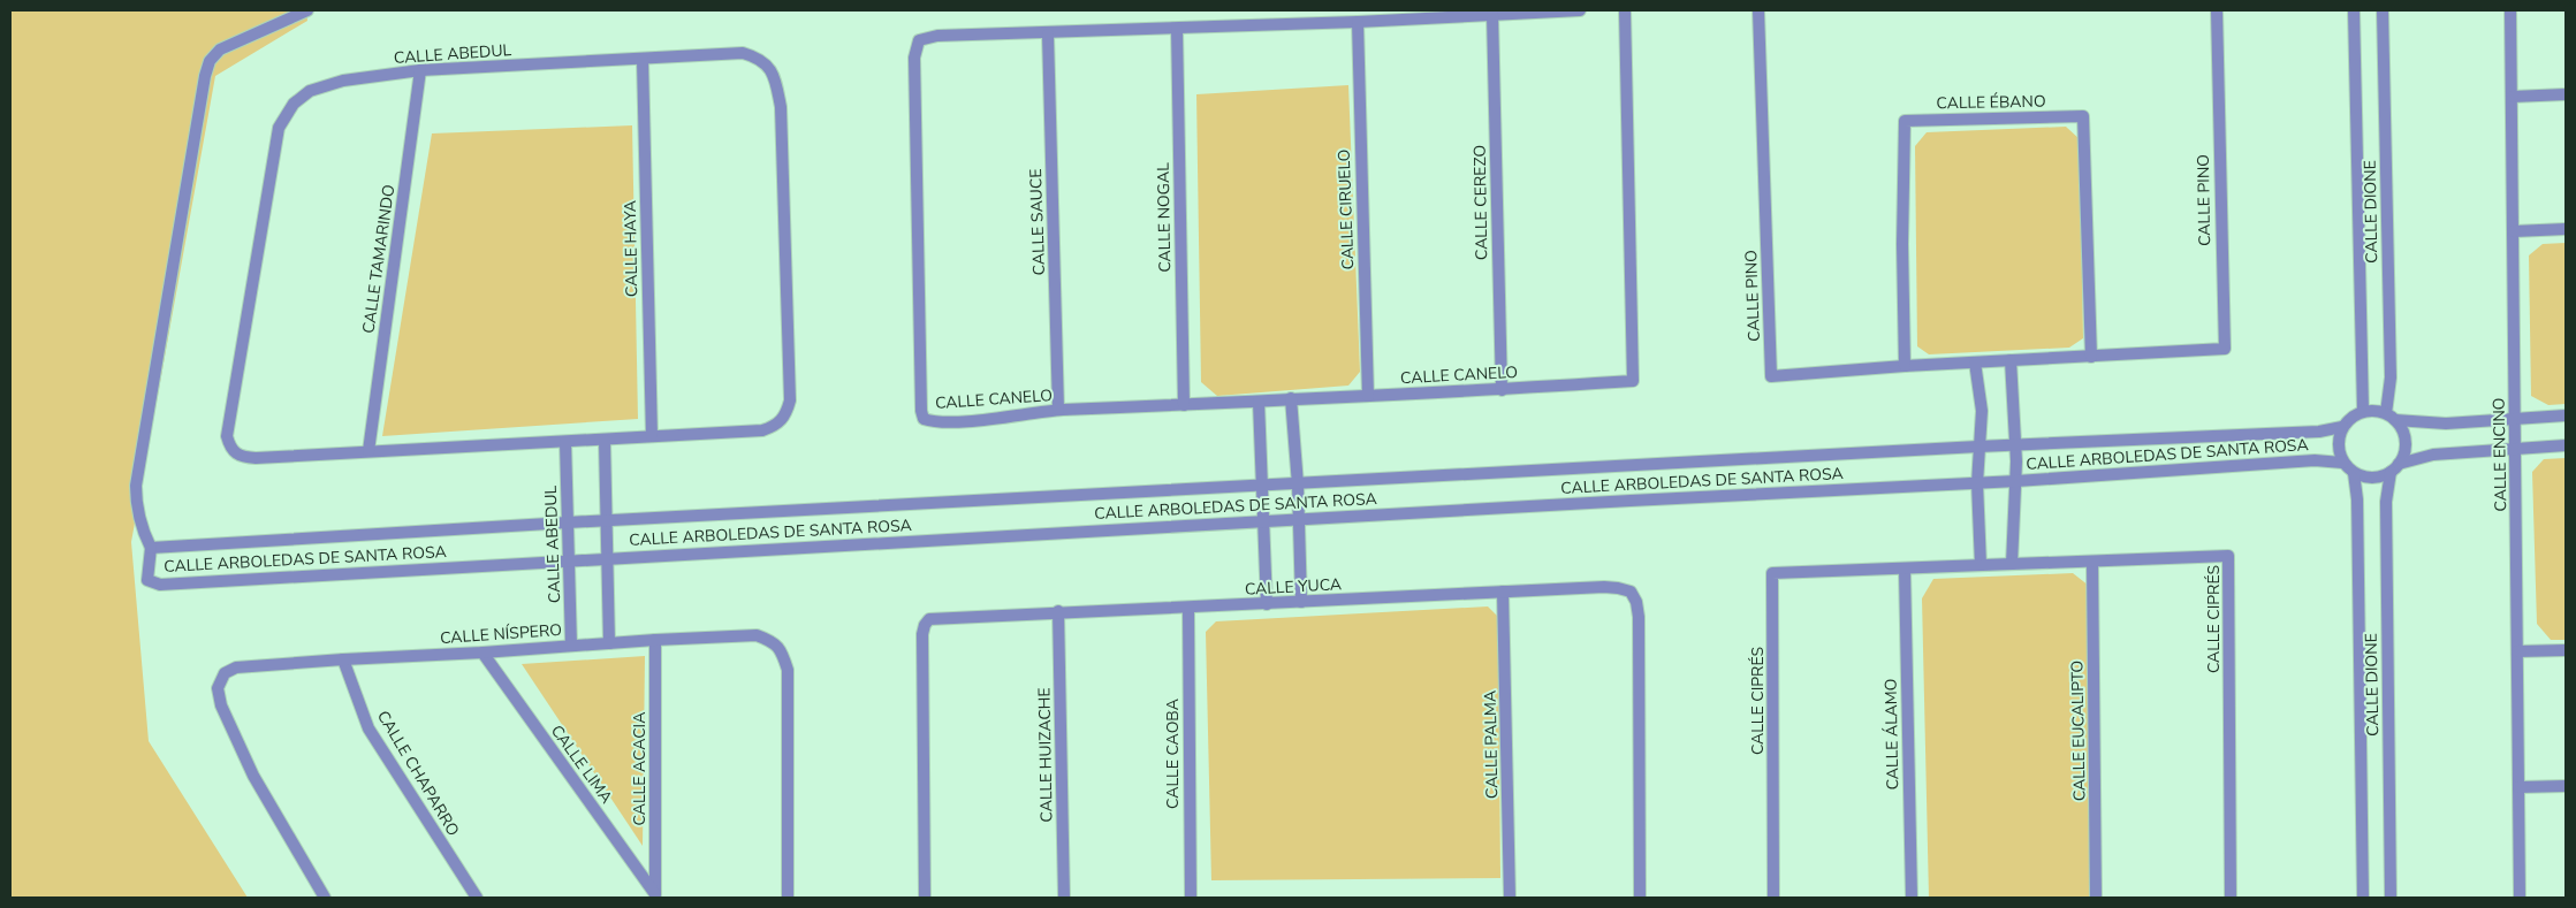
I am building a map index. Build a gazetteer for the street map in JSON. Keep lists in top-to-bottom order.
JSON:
{
  "streets": {
    "street": [
      "CALLE ABEDUL",
      "CALLE ÉBANO",
      "CALLE PINO",
      "CALLE CEREZO",
      "CALLE CIRUELO",
      "CALLE DIONE",
      "CALLE NOGAL",
      "CALLE SAUCE",
      "CALLE HAYA",
      "CALLE TAMARINDO",
      "CALLE CANELO",
      "CALLE ARBOLEDAS DE SANTA ROSA",
      "CALLE ENCINO",
      "CALLE YUCA",
      "CALLE CIPRÉS",
      "CALLE NÍSPERO",
      "CALLE EUCALIPTO",
      "CALLE ÁLAMO",
      "CALLE PALMA",
      "CALLE CAOBA",
      "CALLE HUIZACHE",
      "CALLE LIMA",
      "CALLE ACACIA",
      "CALLE CHAPARRO"
    ]
  },
  "crossings": [
    ["CALLE ABEDUL", "CALLE HAYA"],
    ["CALLE ABEDUL", "CALLE TAMARINDO"],
    ["CALLE ABEDUL", "CALLE ARBOLEDAS DE SANTA ROSA"],
    ["CALLE ABEDUL", "CALLE NÍSPERO"],
    ["CALLE ÉBANO", "CALLE PINO"],
    ["CALLE CEREZO", "CALLE CANELO"],
    ["CALLE CIRUELO", "CALLE CANELO"],
    ["CALLE DIONE", "CALLE ARBOLEDAS DE SANTA ROSA"],
    ["CALLE NOGAL", "CALLE CANELO"],
    ["CALLE SAUCE", "CALLE CANELO"],
    ["CALLE YUCA", "CALLE PALMA"],
    ["CALLE YUCA", "CALLE CAOBA"],
    ["CALLE YUCA", "CALLE HUIZACHE"],
    ["CALLE CIPRÉS", "CALLE EUCALIPTO"],
    ["CALLE CIPRÉS", "CALLE ÁLAMO"],
    ["CALLE NÍSPERO", "CALLE LIMA"],
    ["CALLE NÍSPERO", "CALLE ACACIA"],
    ["CALLE NÍSPERO", "CALLE CHAPARRO"],
    ["CALLE LIMA", "CALLE ACACIA"]
  ]
}
